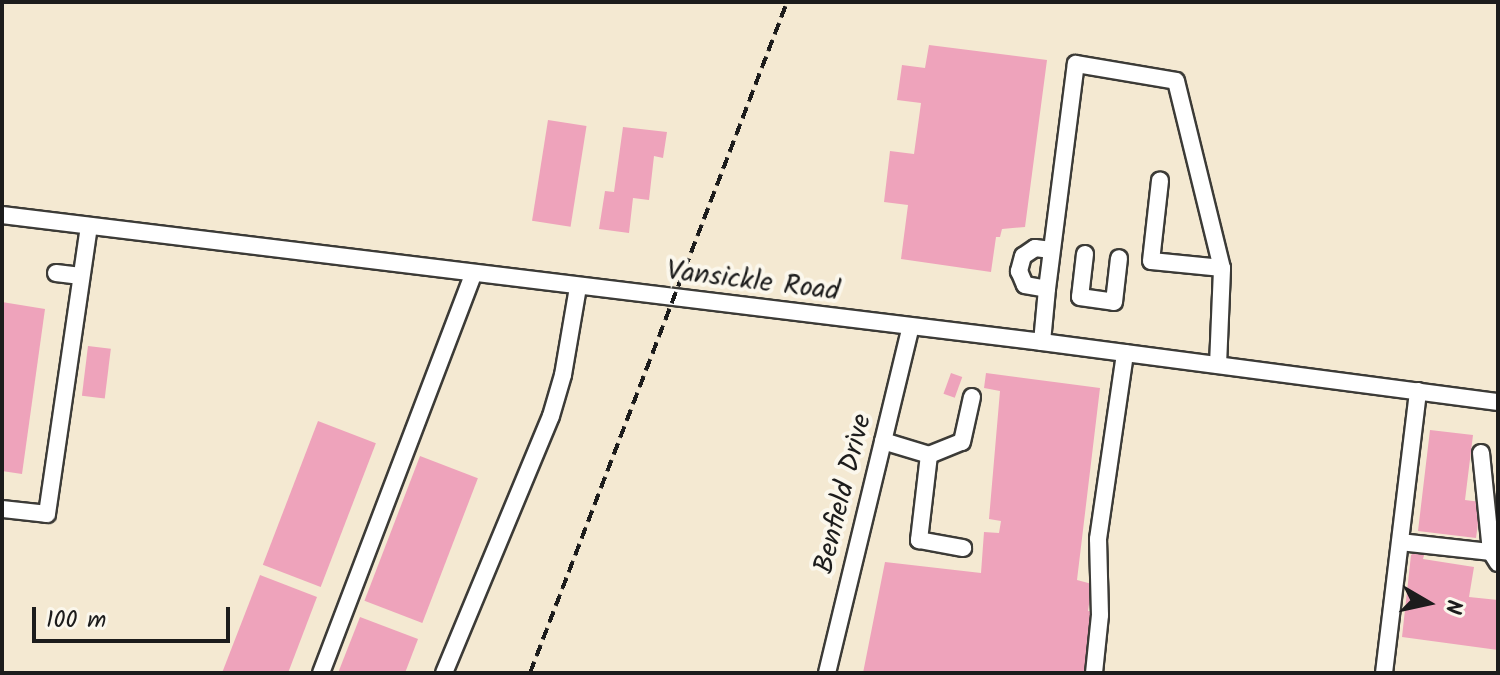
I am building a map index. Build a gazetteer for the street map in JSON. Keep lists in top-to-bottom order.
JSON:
{
  "streets": {
    "street": ["Vansickle Road", "Benfield Drive"]
  },
  "crossings": [
    ["Vansickle Road", "Benfield Drive"]
  ],
  "scale_bar": "100 m",
  "north": "right"
}
